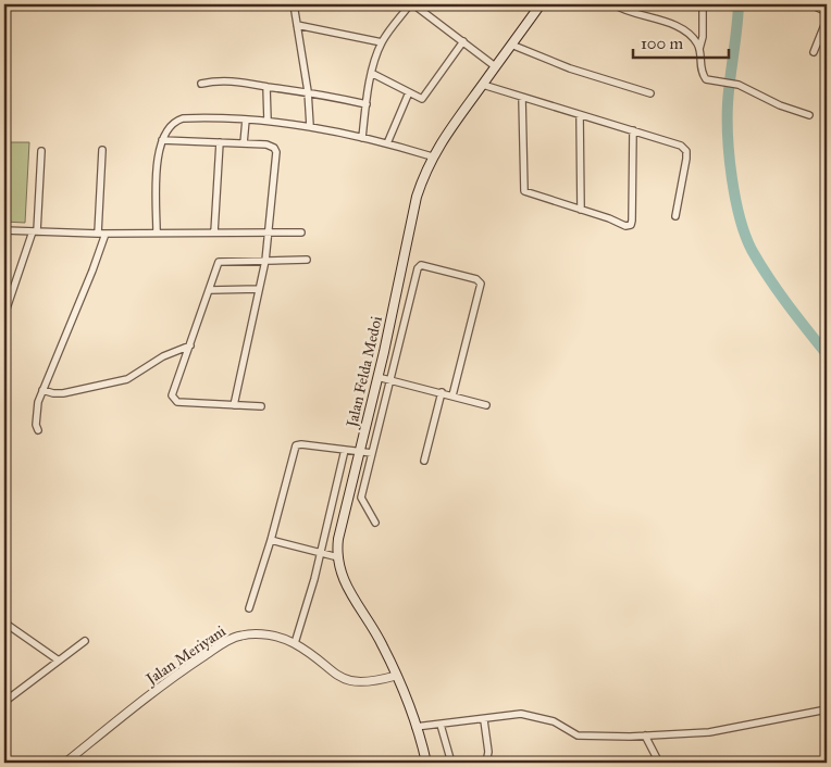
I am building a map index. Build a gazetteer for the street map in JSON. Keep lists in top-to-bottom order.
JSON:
{
  "streets": {
    "main road": ["Jalan Felda Medoi"],
    "street": ["Jalan Meriyani"]
  },
  "crossings": [
    ["Jalan Felda Medoi", "Jalan Meriyani"]
  ],
  "scale_bar": "100 m"
}
